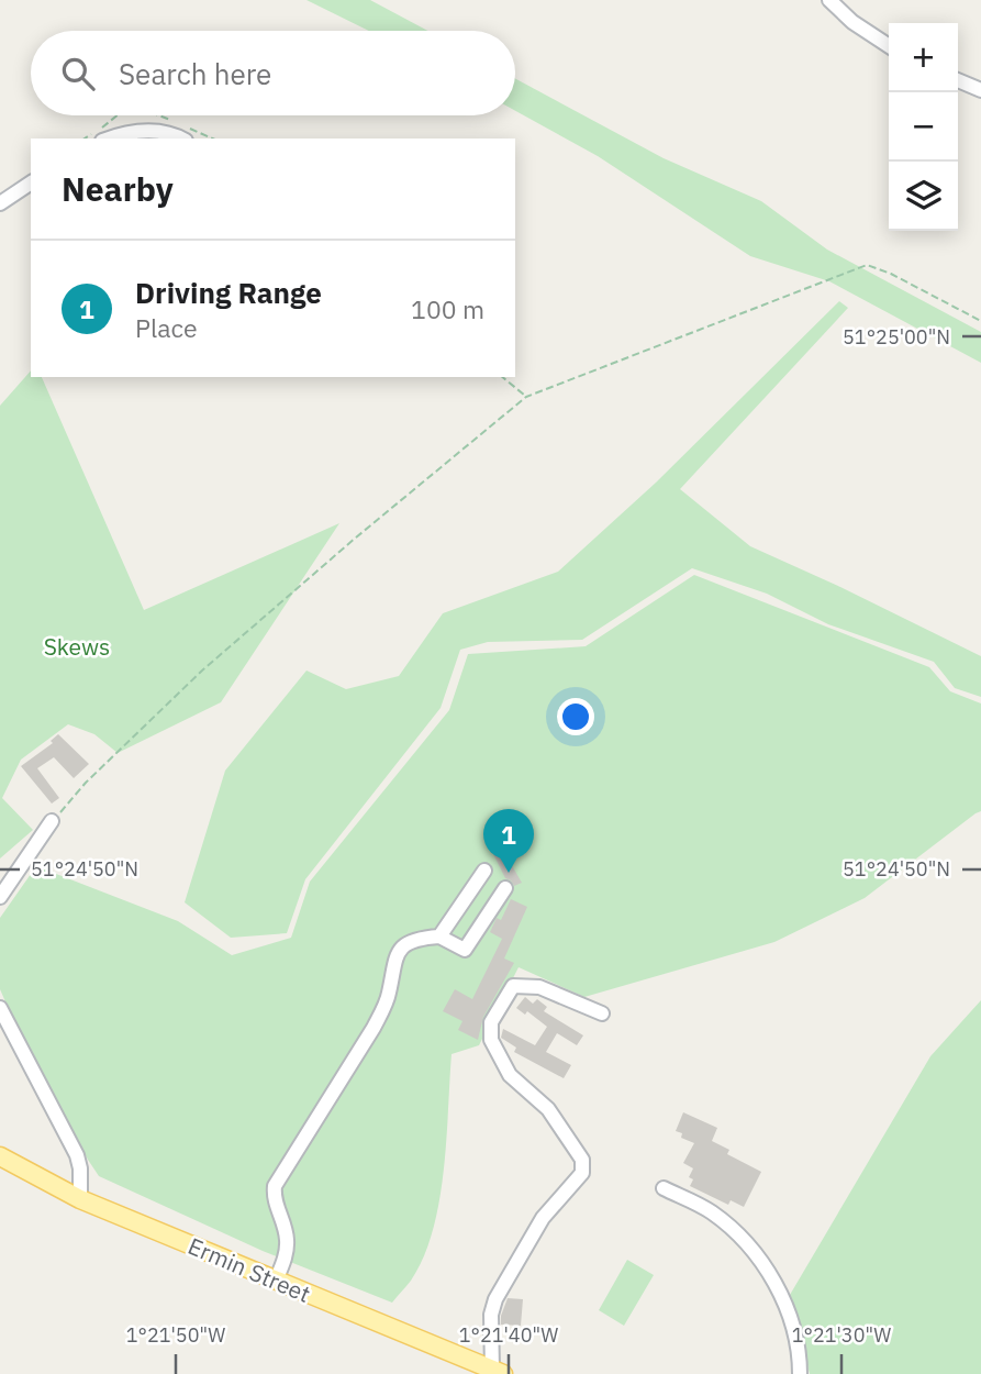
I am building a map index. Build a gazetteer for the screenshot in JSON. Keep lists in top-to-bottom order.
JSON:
{
  "streets": {
    "main road": ["Ermin Street"]
  },
  "parks": ["Skews"],
  "page": {
    "map_buttons": ["+", "−"],
    "search": "Search here",
    "heading": "Nearby",
    "list": [
      {
        "mark": "1",
        "name": "Driving Range",
        "note": "Place",
        "value": "100 m"
      }
    ],
    "pins": "1"
  },
  "coordinates": [
    "51°25'00\"N",
    "51°24'50\"N",
    "1°21'50\"W",
    "1°21'40\"W",
    "1°21'30\"W"
  ]
}
